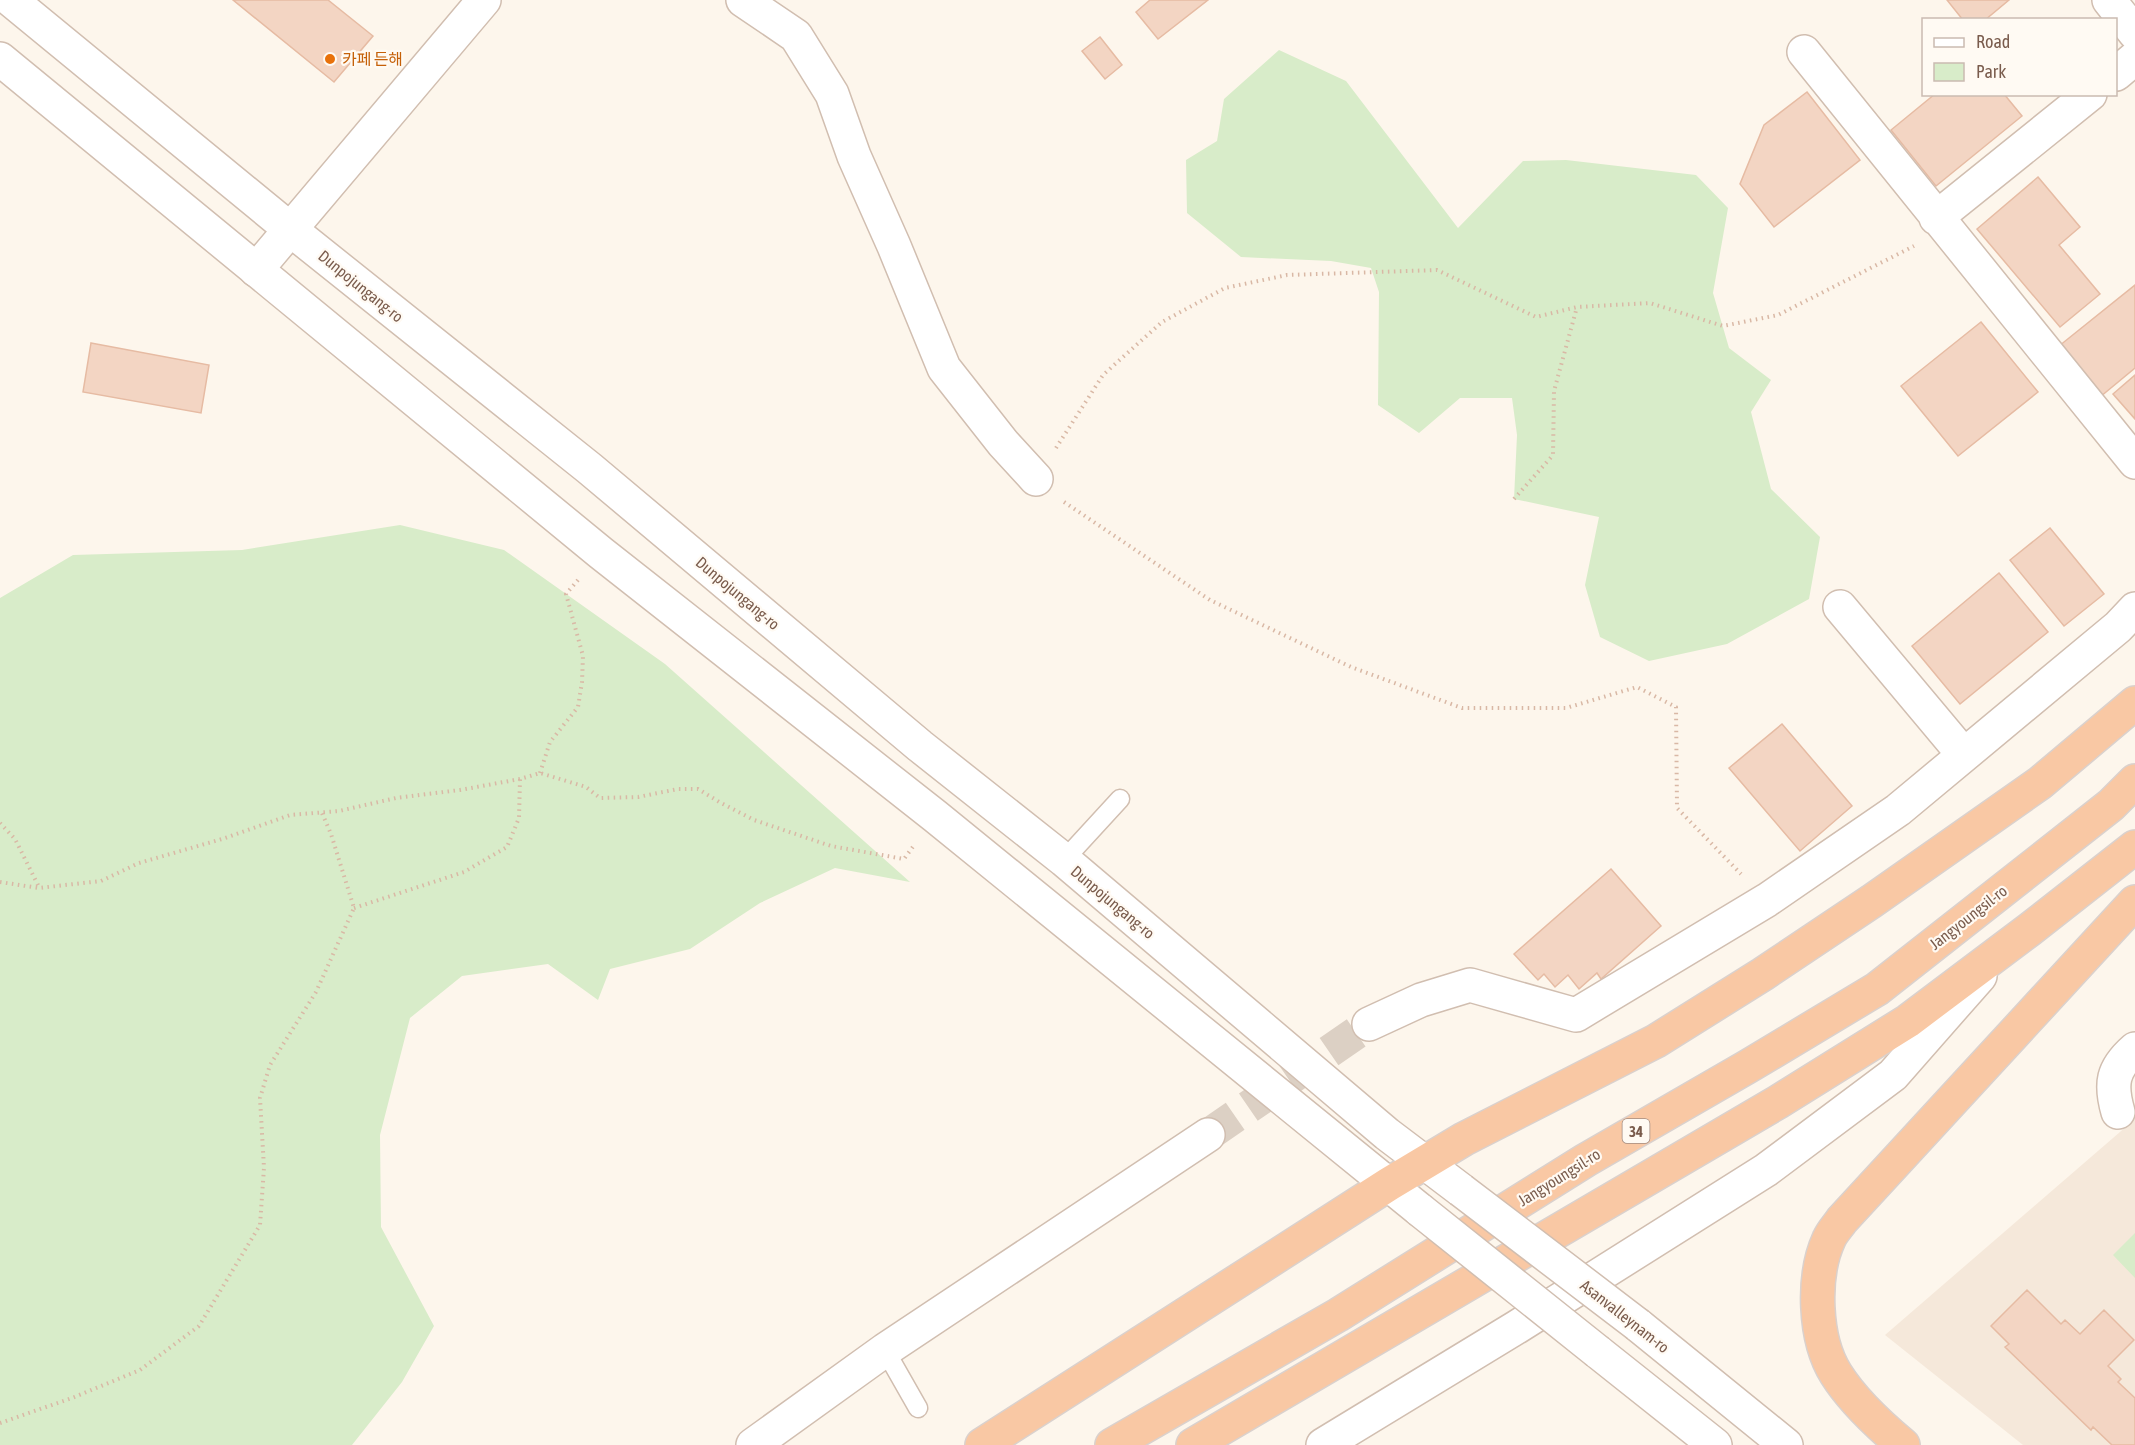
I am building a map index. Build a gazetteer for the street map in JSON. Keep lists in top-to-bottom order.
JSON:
{
  "streets": {
    "highway": ["Jangyoungsil-ro", "34"],
    "street": ["Dunpojungang-ro", "Asanvalleynam-ro"]
  },
  "crossings": [
    ["Dunpojungang-ro", "Asanvalleynam-ro"]
  ],
  "places": ["카페 든해"],
  "legend": ["Road", "Park"]
}
